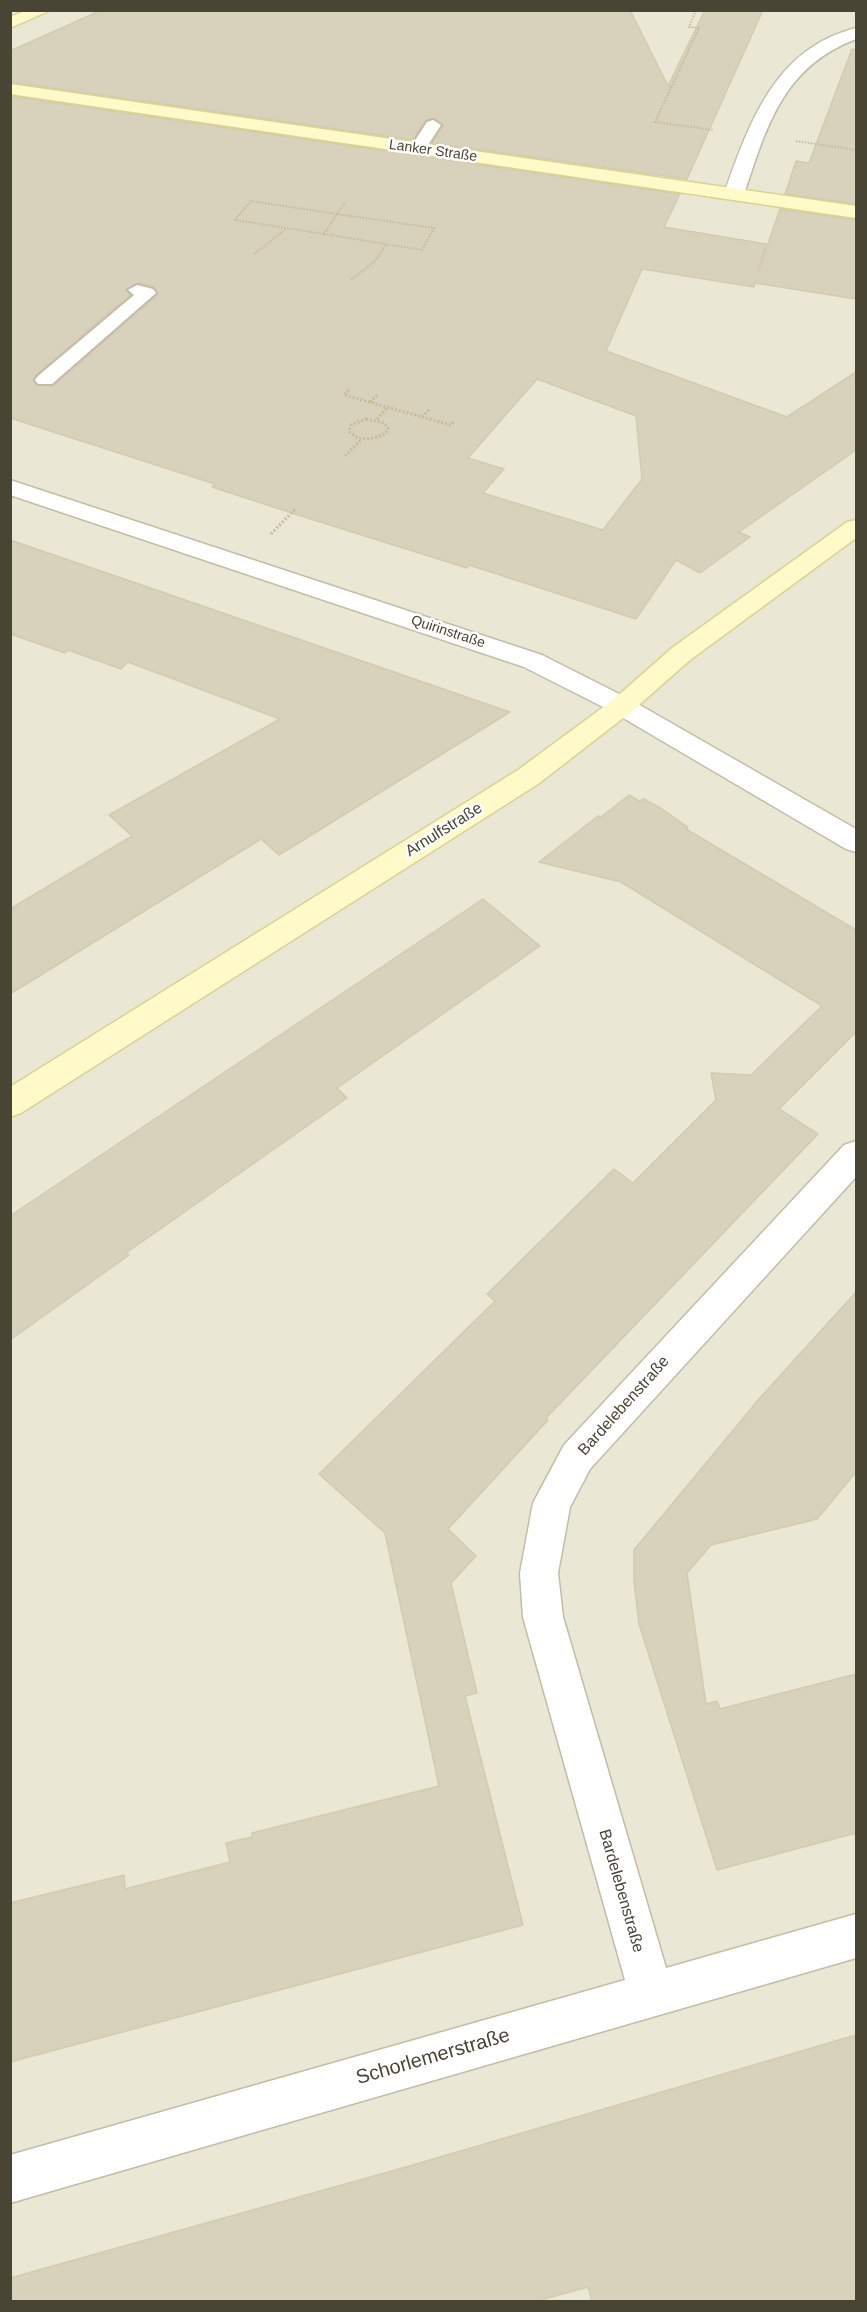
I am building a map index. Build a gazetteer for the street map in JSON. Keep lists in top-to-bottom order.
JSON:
{
  "streets": {
    "main road": ["Lanker Straße", "Arnulfstraße"],
    "street": ["Quirinstraße", "Bardelebenstraße", "Schorlemerstraße"]
  },
  "crossings": [
    ["Quirinstraße", "Arnulfstraße"],
    ["Bardelebenstraße", "Schorlemerstraße"]
  ]
}
